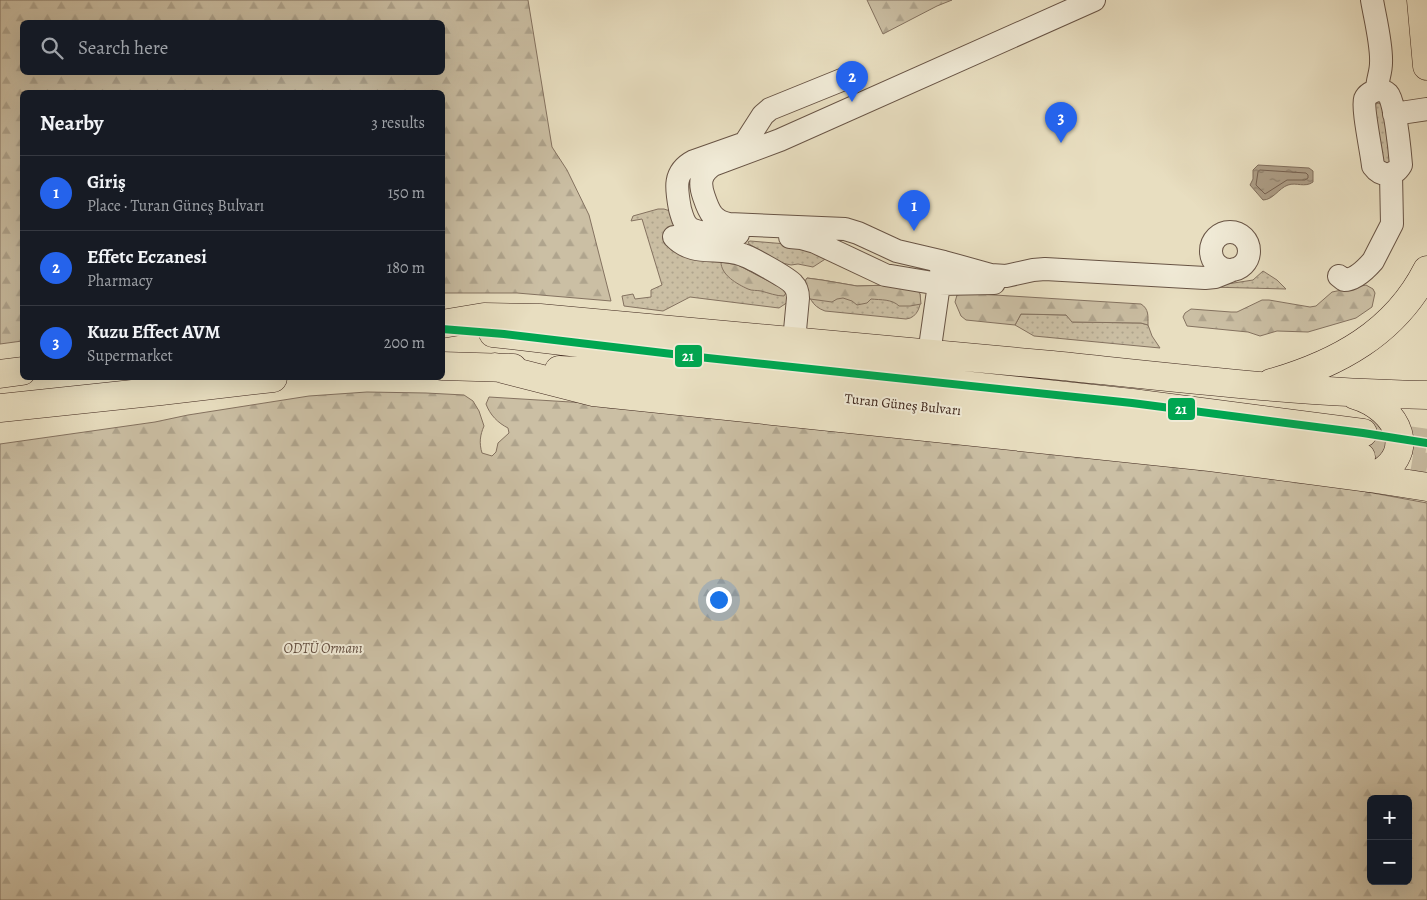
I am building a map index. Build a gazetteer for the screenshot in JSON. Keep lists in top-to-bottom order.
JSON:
{
  "streets": {
    "main road": ["Turan Güneş Bulvarı"]
  },
  "parks": ["ODTÜ Ormanı"],
  "lines": ["transit line 21"],
  "page": {
    "search": "Search here",
    "pins": ["2", "3", "1"],
    "heading": ["Nearby", "3 results"],
    "list": [
      {
        "mark": "1",
        "name": "Giriş",
        "note": "Place · Turan Güneş Bulvarı",
        "value": "150 m"
      },
      {
        "mark": "2",
        "name": "Effetc Eczanesi",
        "note": "Pharmacy",
        "value": "180 m"
      },
      {
        "mark": "3",
        "name": "Kuzu Effect AVM",
        "note": "Supermarket",
        "value": "200 m"
      }
    ],
    "map_buttons": ["+", "−"]
  }
}
